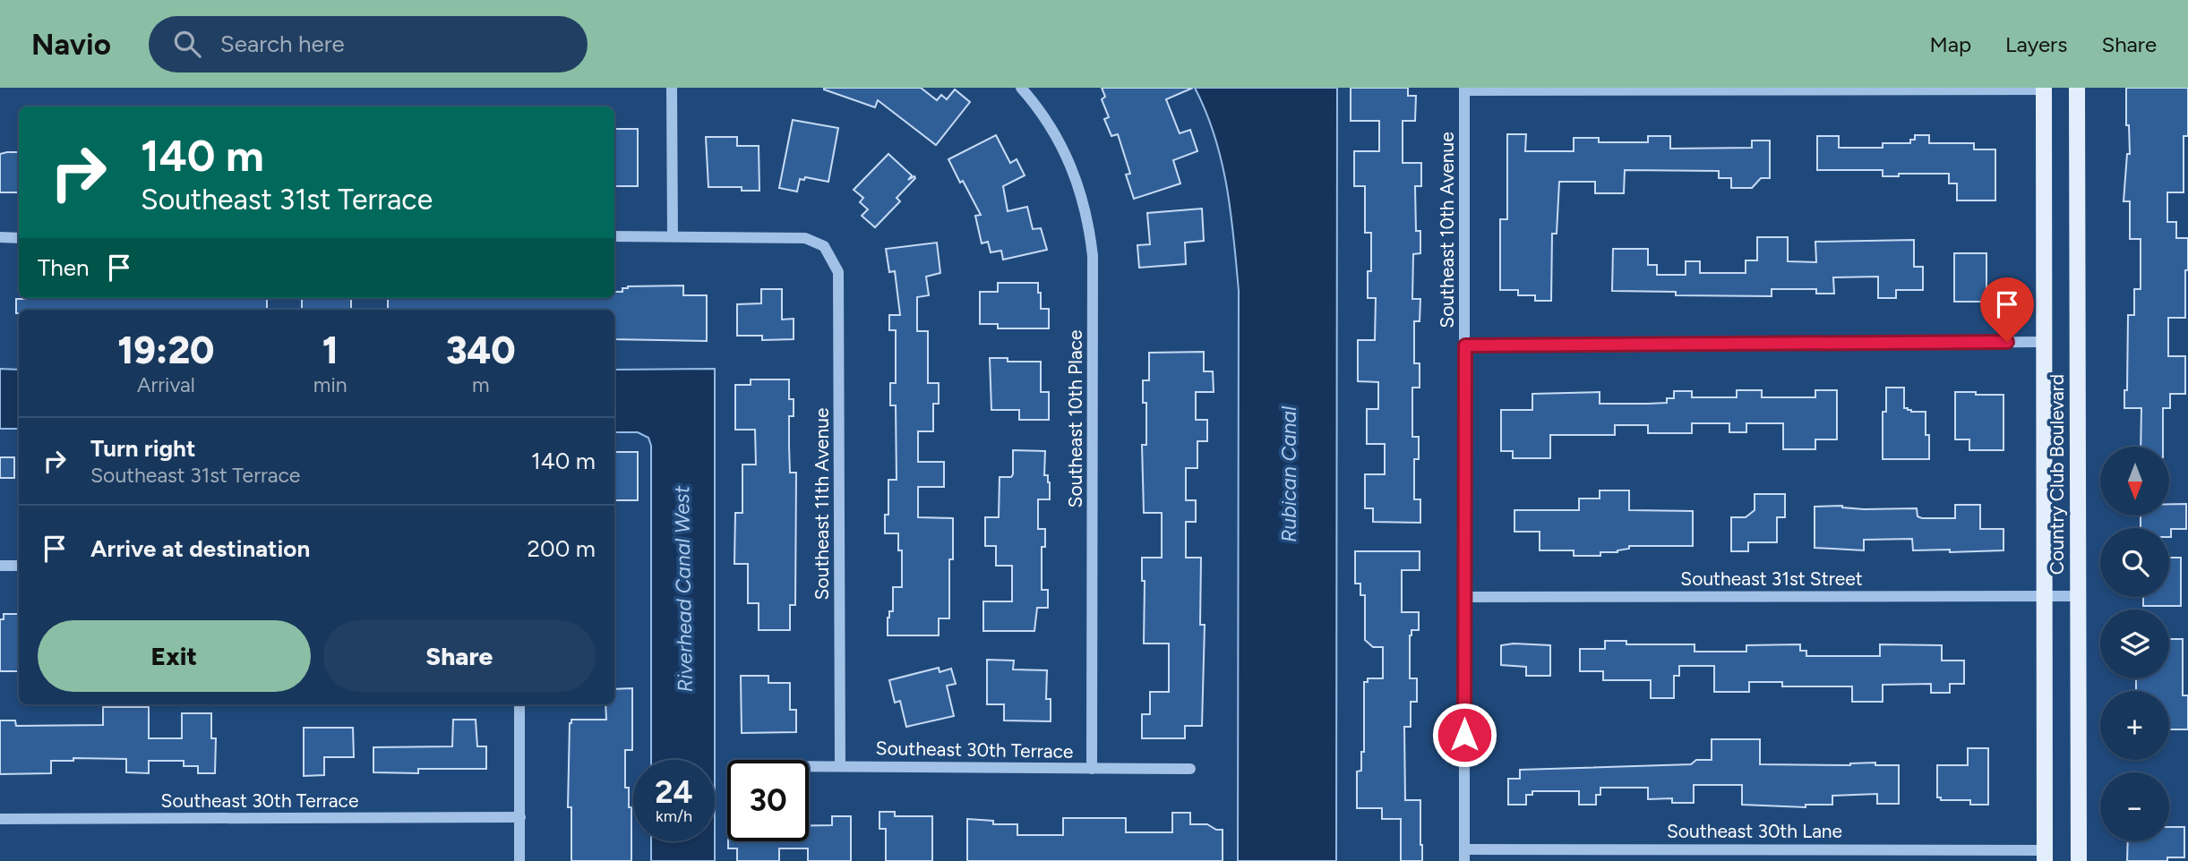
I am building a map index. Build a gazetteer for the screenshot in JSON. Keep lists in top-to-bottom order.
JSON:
{
  "streets": {
    "main road": ["Country Club Boulevard"],
    "street": [
      "Southeast 10th Avenue",
      "Southeast 10th Place",
      "Southeast 11th Avenue",
      "Southeast 31st Street",
      "Southeast 30th Terrace",
      "Southeast 30th Lane"
    ]
  },
  "crossings": [
    ["Southeast 10th Avenue", "Southeast 31st Street"],
    ["Southeast 10th Avenue", "Southeast 30th Lane"],
    ["Southeast 10th Place", "Southeast 30th Terrace"],
    ["Country Club Boulevard", "Southeast 31st Street"],
    ["Country Club Boulevard", "Southeast 30th Lane"],
    ["Southeast 11th Avenue", "Southeast 30th Terrace"]
  ],
  "water": ["Rubican Canal", "Riverhead Canal West"],
  "north": "bottom",
  "page": {
    "header": "Navio",
    "search": "Search here",
    "nav": ["Map", "Layers", "Share"],
    "turn": ["140 m", "Southeast 31st Terrace"],
    "then": "Then",
    "eta": [
      "19:20",
      "Arrival",
      "1",
      "min",
      "340",
      "m"
    ],
    "list": [
      {
        "name": "Turn right",
        "note": "Southeast 31st Terrace",
        "value": "140 m"
      },
      {
        "name": "Arrive at destination",
        "value": "200 m"
      }
    ],
    "map_buttons": ["+", "−"],
    "buttons": ["Exit", "Share"],
    "speed": "24 km/h",
    "limit": "30"
  }
}
